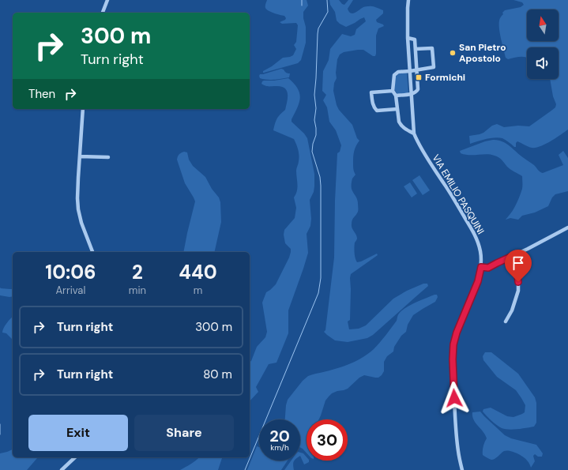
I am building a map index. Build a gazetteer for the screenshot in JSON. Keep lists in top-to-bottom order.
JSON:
{
  "streets": {
    "street": ["VIA EMILIO PASQUINI"]
  },
  "places": {
    "other": ["San Pietro Apostolo"],
    "transit": ["Formichi"]
  },
  "north": "top",
  "page": {
    "turn": ["300 m", "Turn right"],
    "then": "Then",
    "eta": [
      "10:06",
      "Arrival",
      "2",
      "min",
      "440",
      "m"
    ],
    "list": [
      {
        "name": "Turn right",
        "value": "300 m"
      },
      {
        "name": "Turn right",
        "value": "80 m"
      }
    ],
    "buttons": ["Exit", "Share"],
    "speed": "20 km/h",
    "limit": "30"
  }
}
